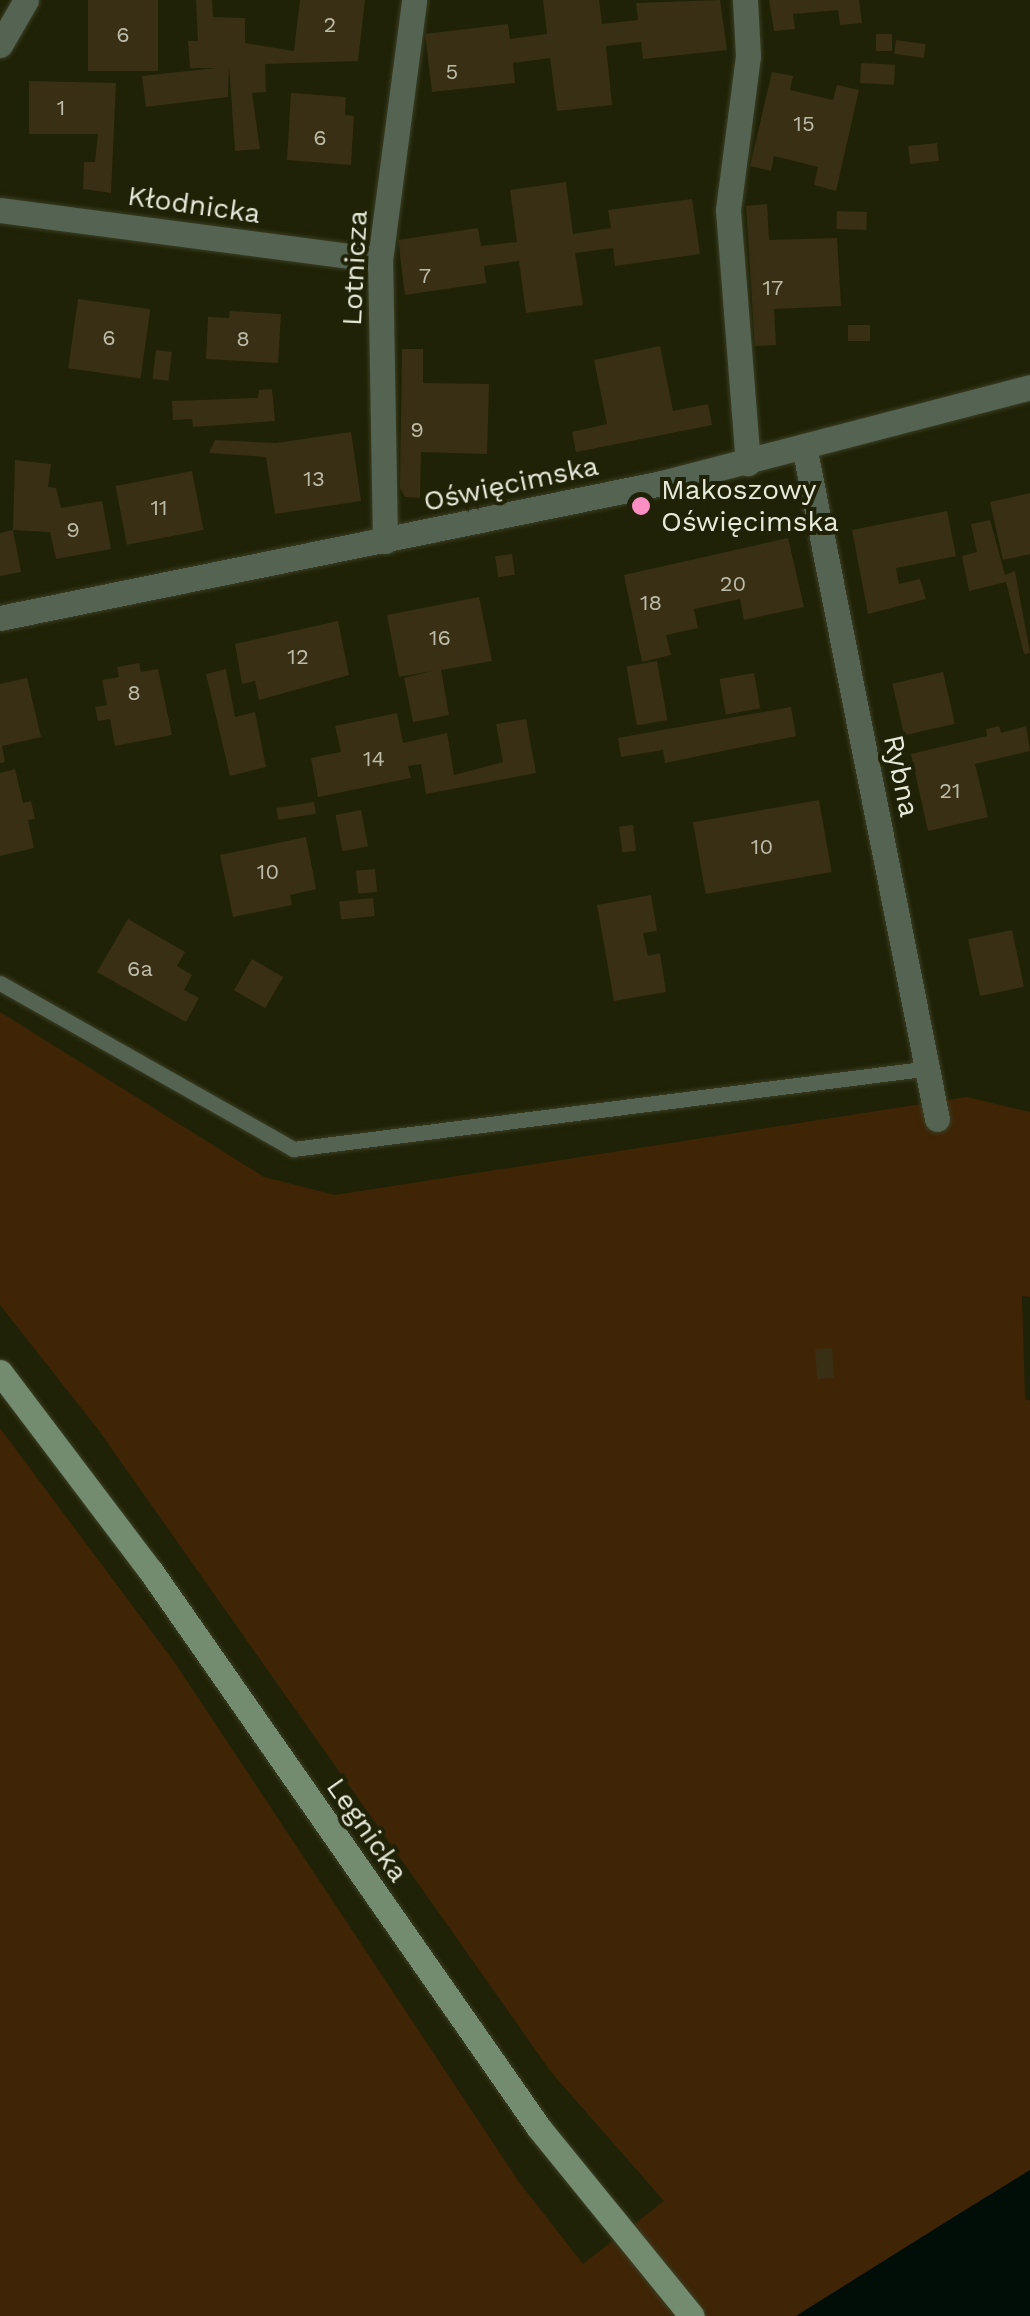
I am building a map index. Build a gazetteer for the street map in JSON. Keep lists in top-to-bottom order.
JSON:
{
  "streets": {
    "main road": ["Legnicka"],
    "street": [
      "Kłodnicka",
      "Lotnicza",
      "Oświęcimska",
      "Rybna"
    ]
  },
  "crossings": [
    ["Kłodnicka", "Lotnicza"],
    ["Lotnicza", "Oświęcimska"],
    ["Oświęcimska", "Rybna"]
  ],
  "places": ["Makoszowy Oświęcimska"],
  "house_numbers": [
    "2",
    "6",
    "5",
    "1",
    "15",
    "6",
    "7",
    "17",
    "6",
    "8",
    "9",
    "13",
    "11",
    "9",
    "20",
    "18",
    "16",
    "12",
    "8",
    "14",
    "21",
    "10",
    "10",
    "6a"
  ]
}
